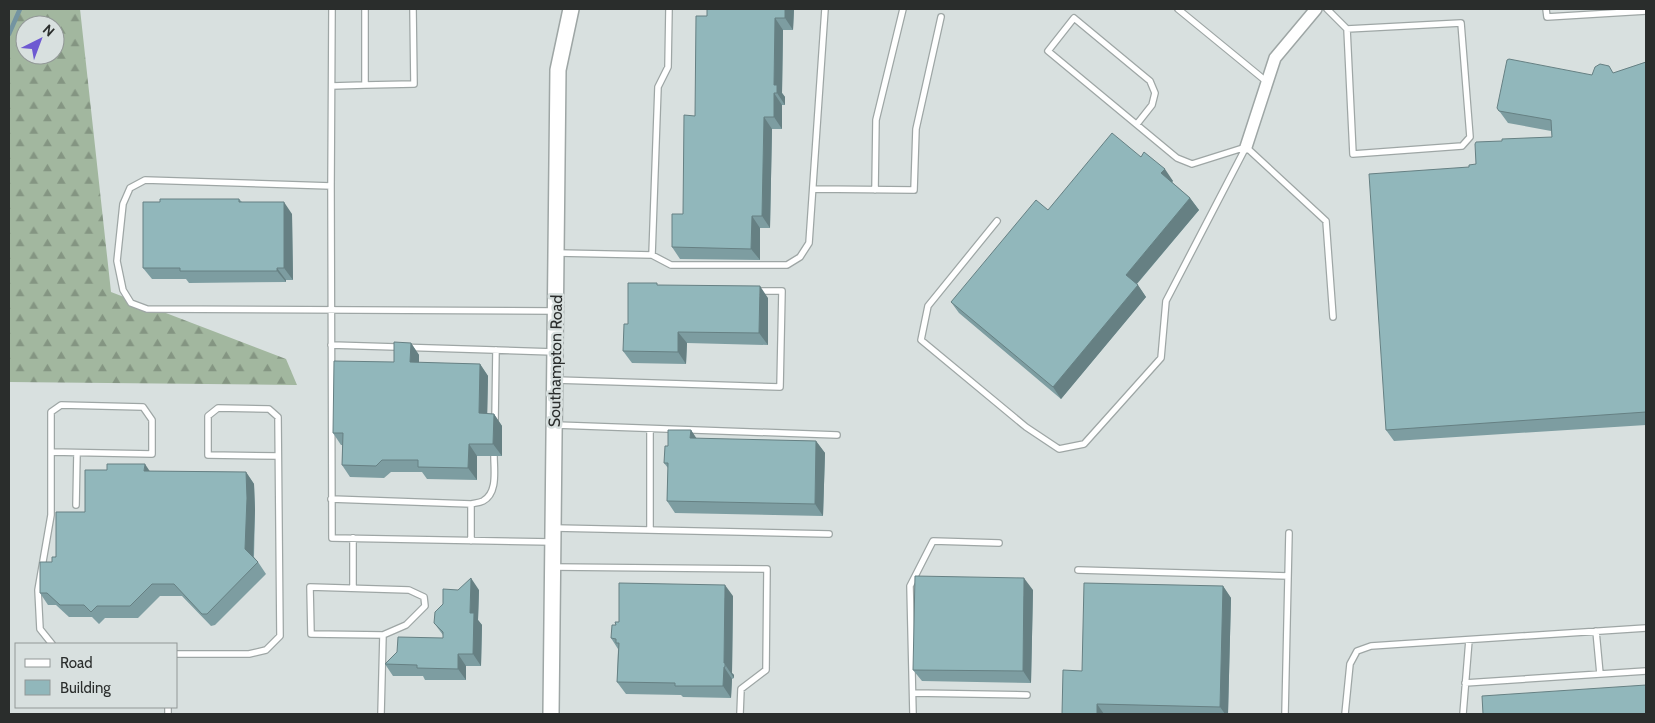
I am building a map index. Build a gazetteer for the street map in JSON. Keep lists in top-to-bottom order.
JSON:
{
  "streets": {
    "street": ["Southampton Road"]
  },
  "legend": ["Road", "Building"],
  "north": "top right"
}
